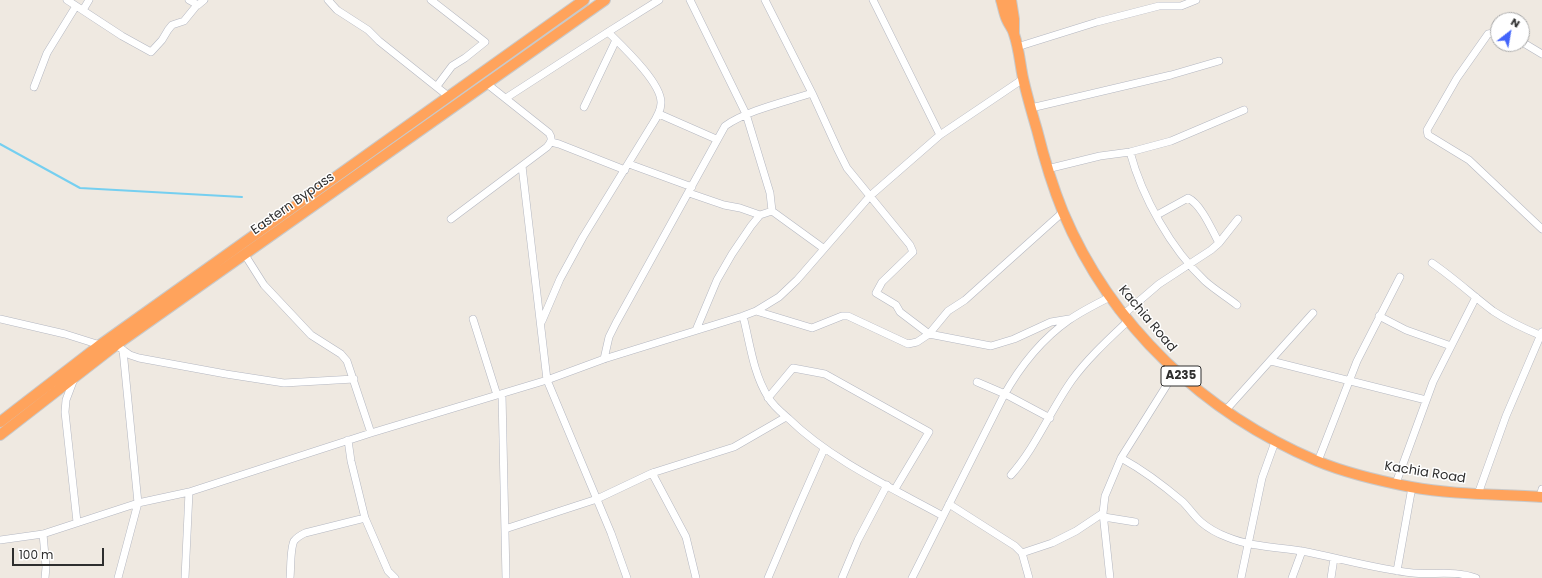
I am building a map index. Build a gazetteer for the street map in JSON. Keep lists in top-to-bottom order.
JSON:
{
  "streets": {
    "highway": ["Eastern Bypass", "Kachia Road", "A235"]
  },
  "crossings": [
    ["Kachia Road", "A235"]
  ],
  "scale_bar": "100 m",
  "north": "top right"
}
